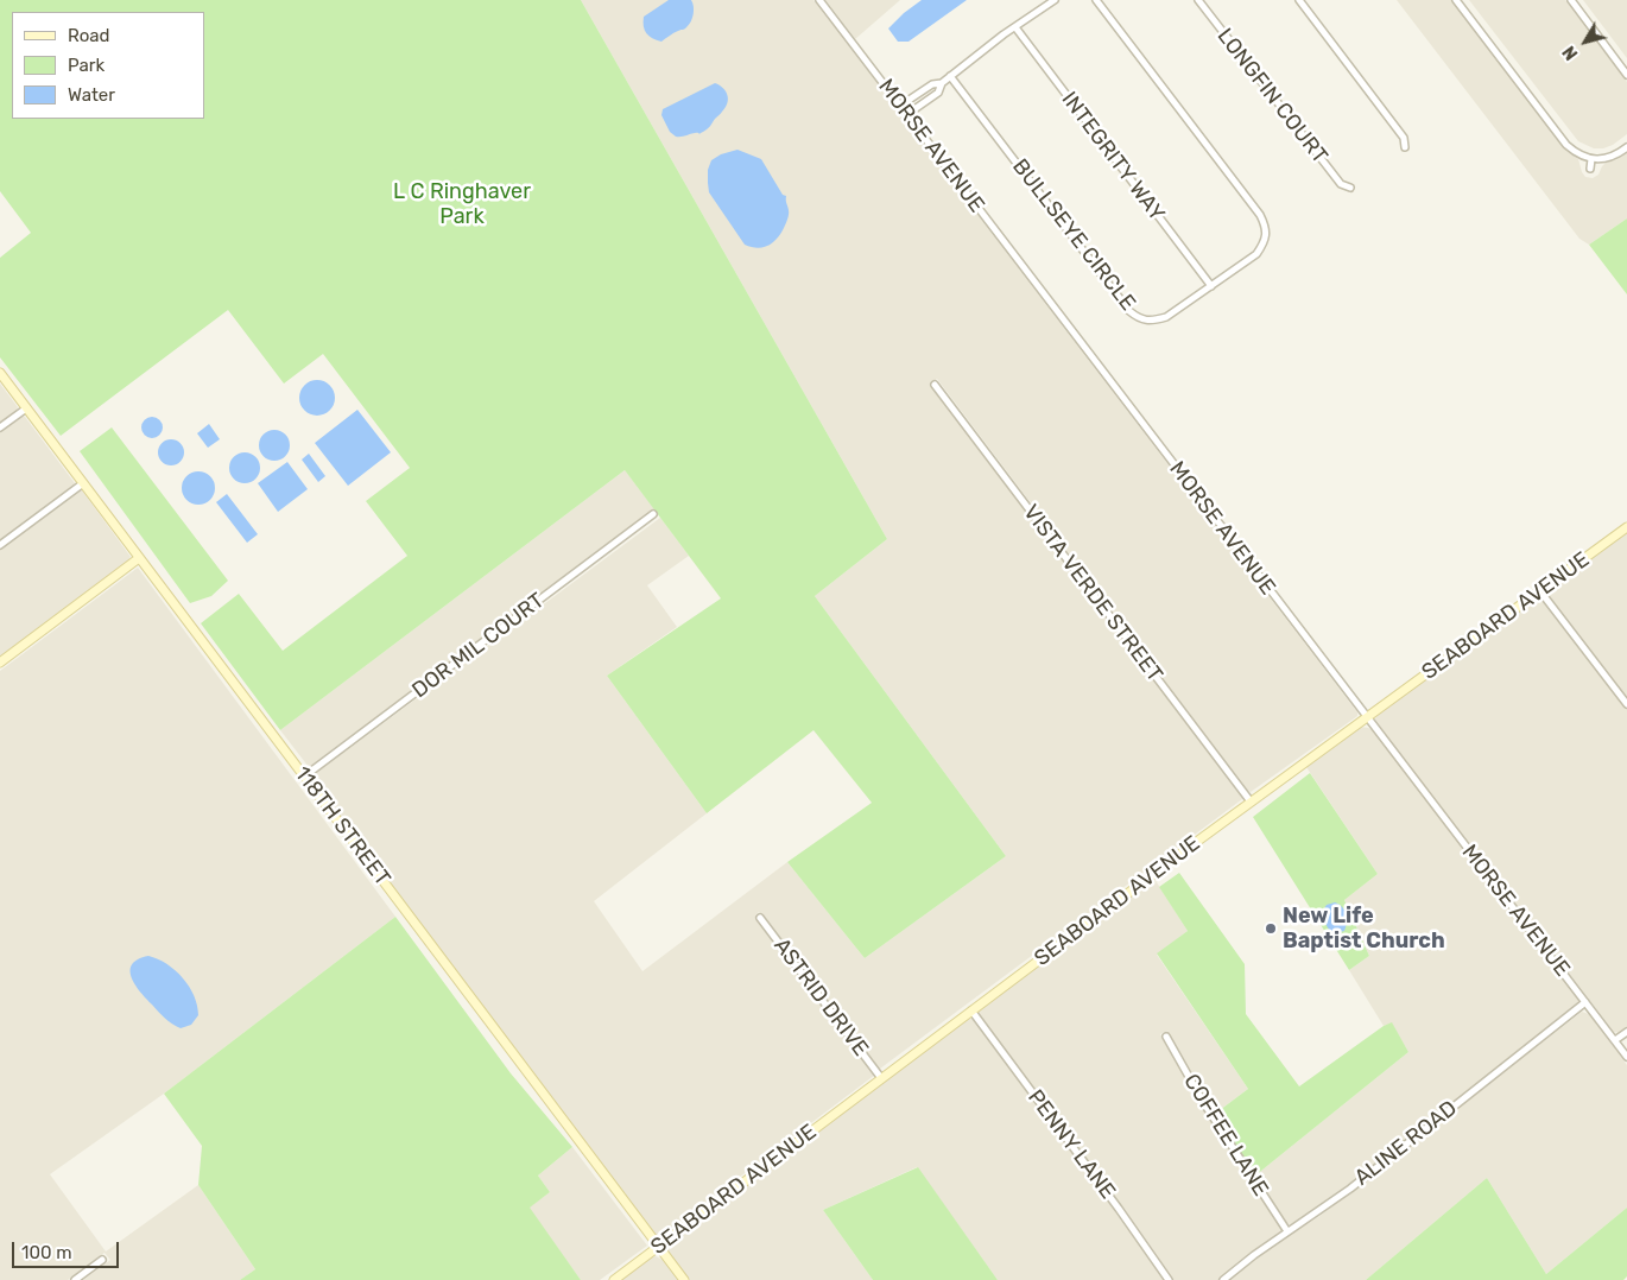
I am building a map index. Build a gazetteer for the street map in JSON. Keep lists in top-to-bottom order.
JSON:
{
  "streets": {
    "street": [
      "LONGFIN COURT",
      "MORSE AVENUE",
      "INTEGRITY WAY",
      "BULLSEYE CIRCLE",
      "VISTA VERDE STREET",
      "SEABOARD AVENUE",
      "DOR MIL COURT",
      "118TH STREET",
      "ASTRID DRIVE",
      "COFFEE LANE",
      "ALINE ROAD",
      "PENNY LANE"
    ]
  },
  "crossings": [
    ["MORSE AVENUE", "SEABOARD AVENUE"],
    ["MORSE AVENUE", "ALINE ROAD"],
    ["INTEGRITY WAY", "BULLSEYE CIRCLE"],
    ["VISTA VERDE STREET", "SEABOARD AVENUE"],
    ["SEABOARD AVENUE", "118TH STREET"],
    ["SEABOARD AVENUE", "ASTRID DRIVE"],
    ["SEABOARD AVENUE", "PENNY LANE"],
    ["DOR MIL COURT", "118TH STREET"],
    ["COFFEE LANE", "ALINE ROAD"]
  ],
  "parks": ["L C Ringhaver Park"],
  "places": ["New Life Baptist Church"],
  "legend": ["Road", "Park", "Water"],
  "scale_bar": "100 m",
  "north": "bottom left"
}
